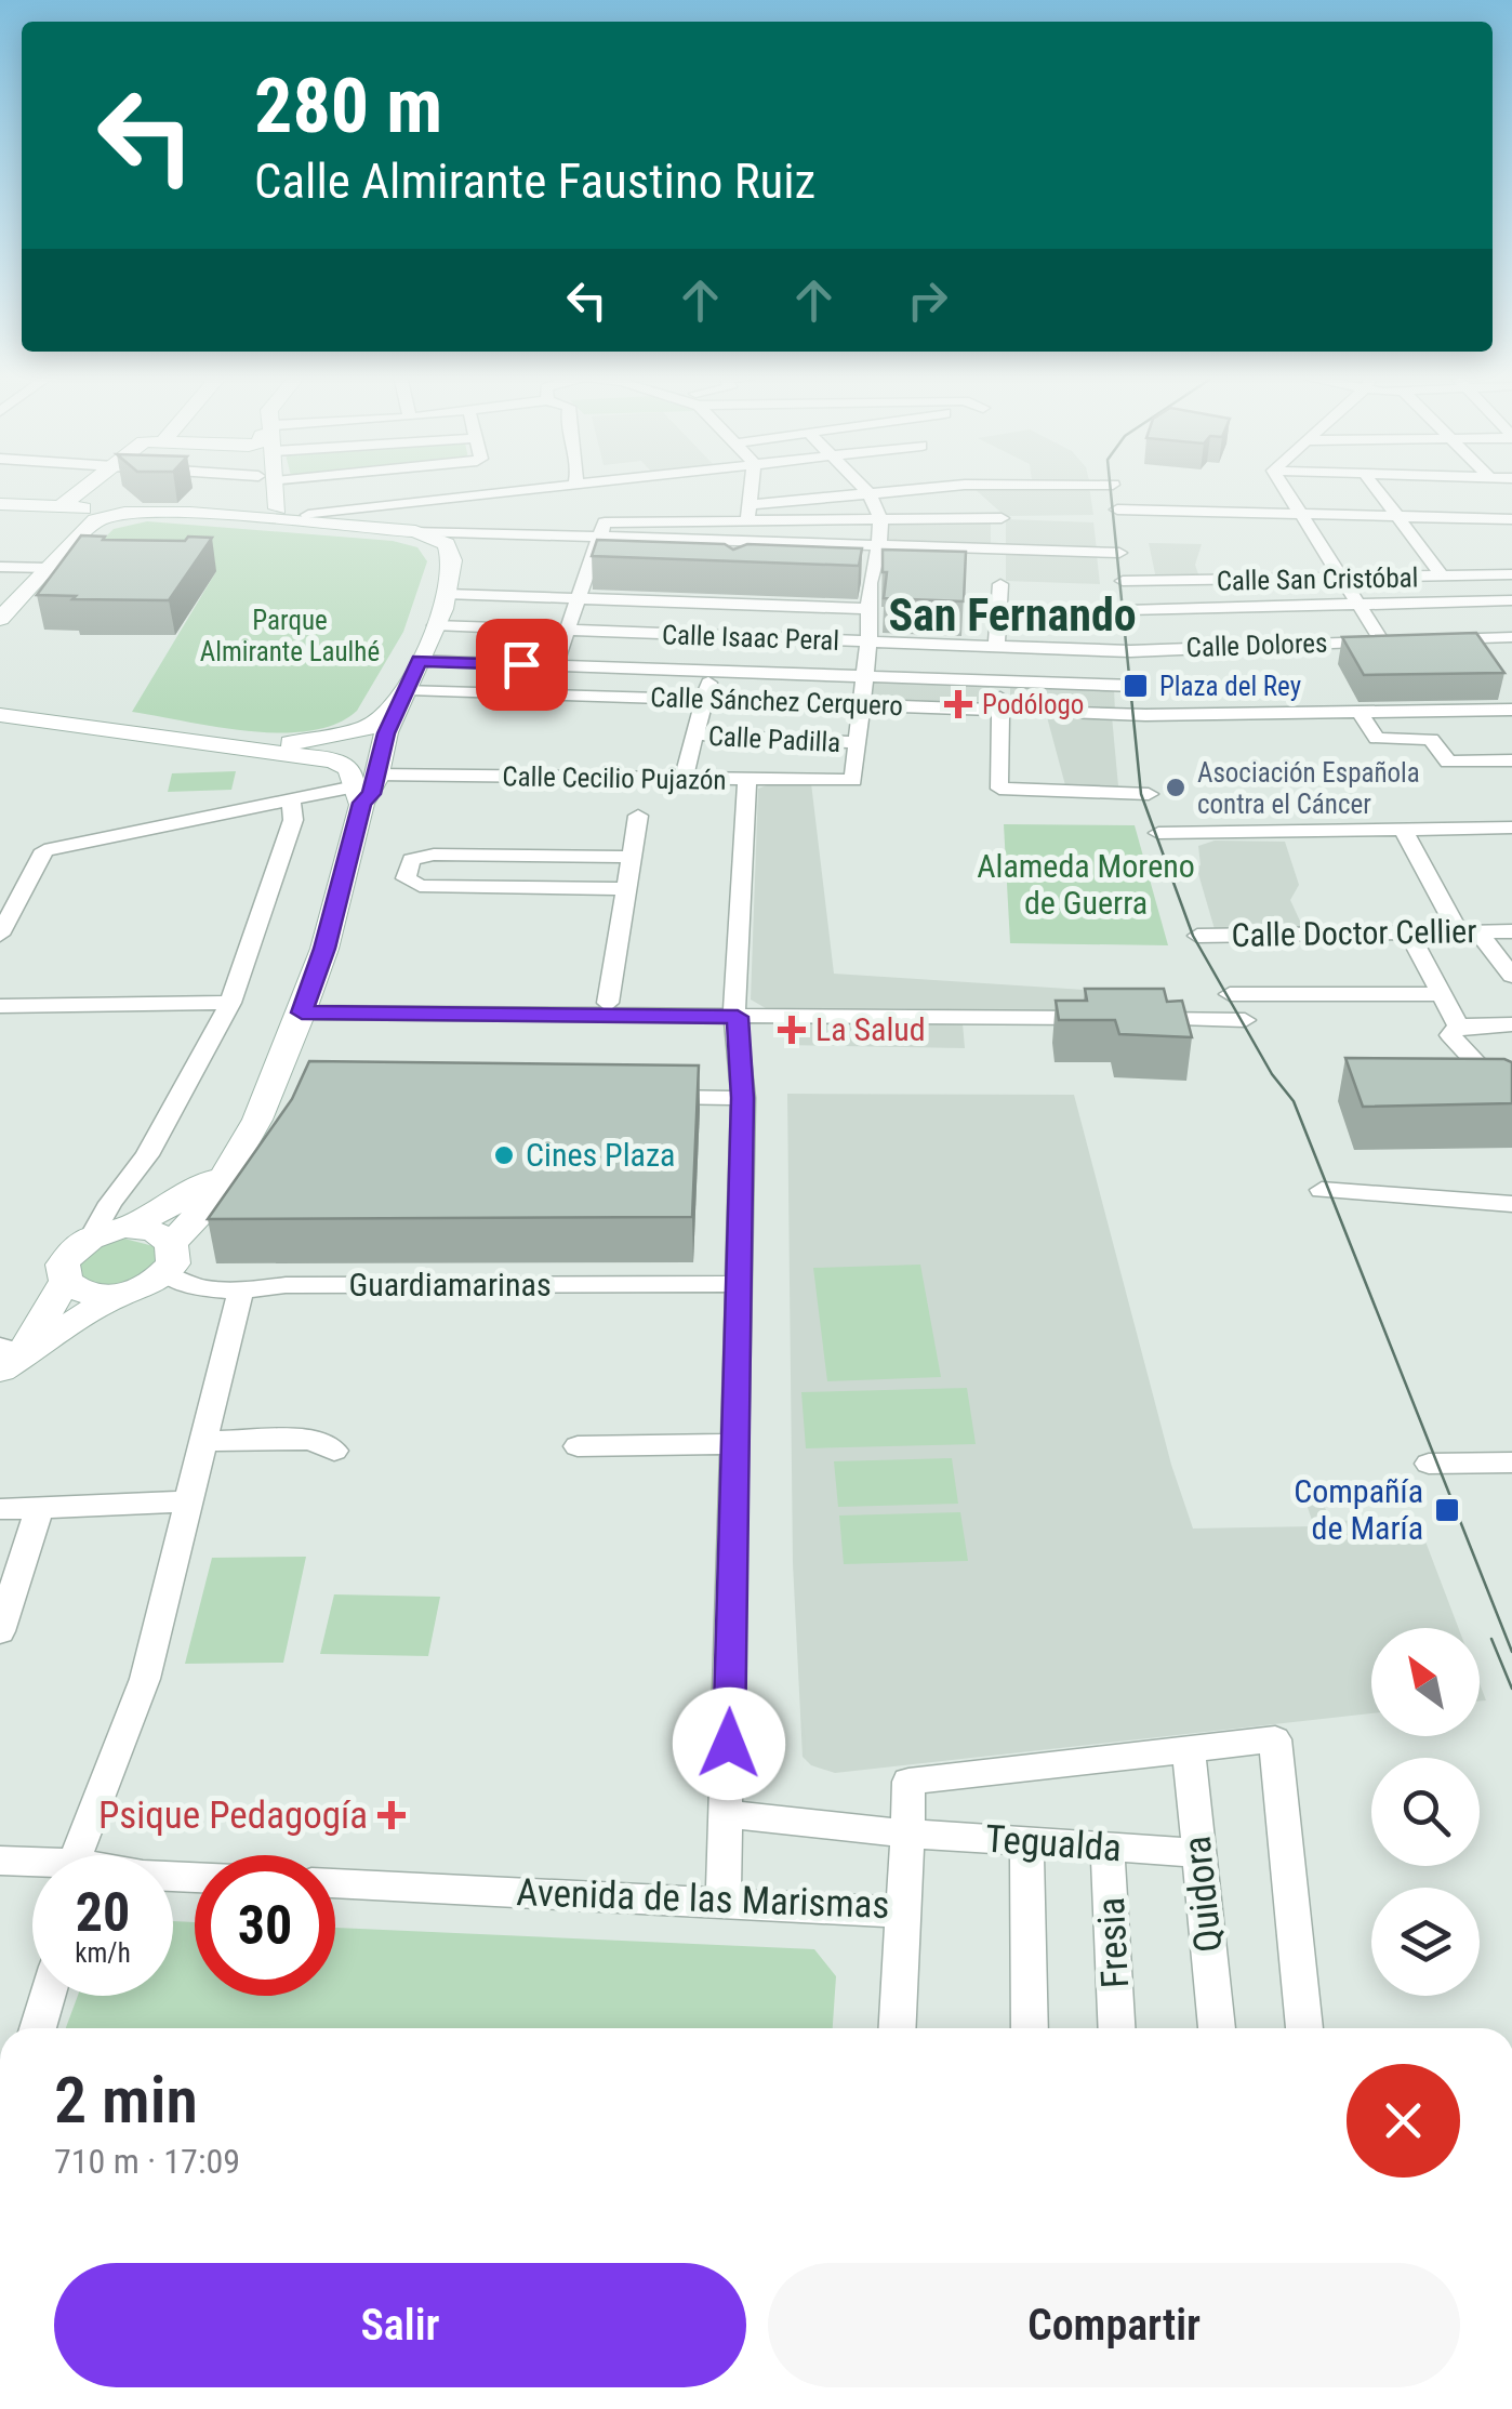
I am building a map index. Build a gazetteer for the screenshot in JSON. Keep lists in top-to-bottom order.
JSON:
{
  "streets": {
    "street": [
      "Calle San Cristóbal",
      "Calle Isaac Peral",
      "Calle Dolores",
      "Calle Sánchez Cerquero",
      "Calle Padilla",
      "Calle Cecilio Pujazón",
      "Calle Doctor Cellier",
      "Guardiamarinas",
      "Tegualda",
      "Quidora",
      "Avenida de las Marismas",
      "Fresia"
    ]
  },
  "crossings": [
    ["Calle Isaac Peral", "Calle Dolores"],
    ["Calle Padilla", "Calle Cecilio Pujazón"],
    ["Tegualda", "Quidora"],
    ["Tegualda", "Avenida de las Marismas"],
    ["Tegualda", "Fresia"],
    ["Quidora", "Avenida de las Marismas"]
  ],
  "districts": ["San Fernando"],
  "parks": ["Parque Almirante Laulhé", "Alameda Moreno de Guerra"],
  "places": {
    "transit": ["Plaza del Rey", "Compañía de María"],
    "health": ["Podólogo", "La Salud", "Psique Pedagogía"],
    "other": ["Asociación Española contra el Cáncer", "Cines Plaza"]
  },
  "north": "top left",
  "page": {
    "turn": ["280 m", "Calle Almirante Faustino Ruiz"],
    "speed": "20 km/h",
    "limit": "30",
    "heading": ["2 min", "710 m · 17:09"],
    "buttons": ["Salir", "Compartir"]
  }
}
